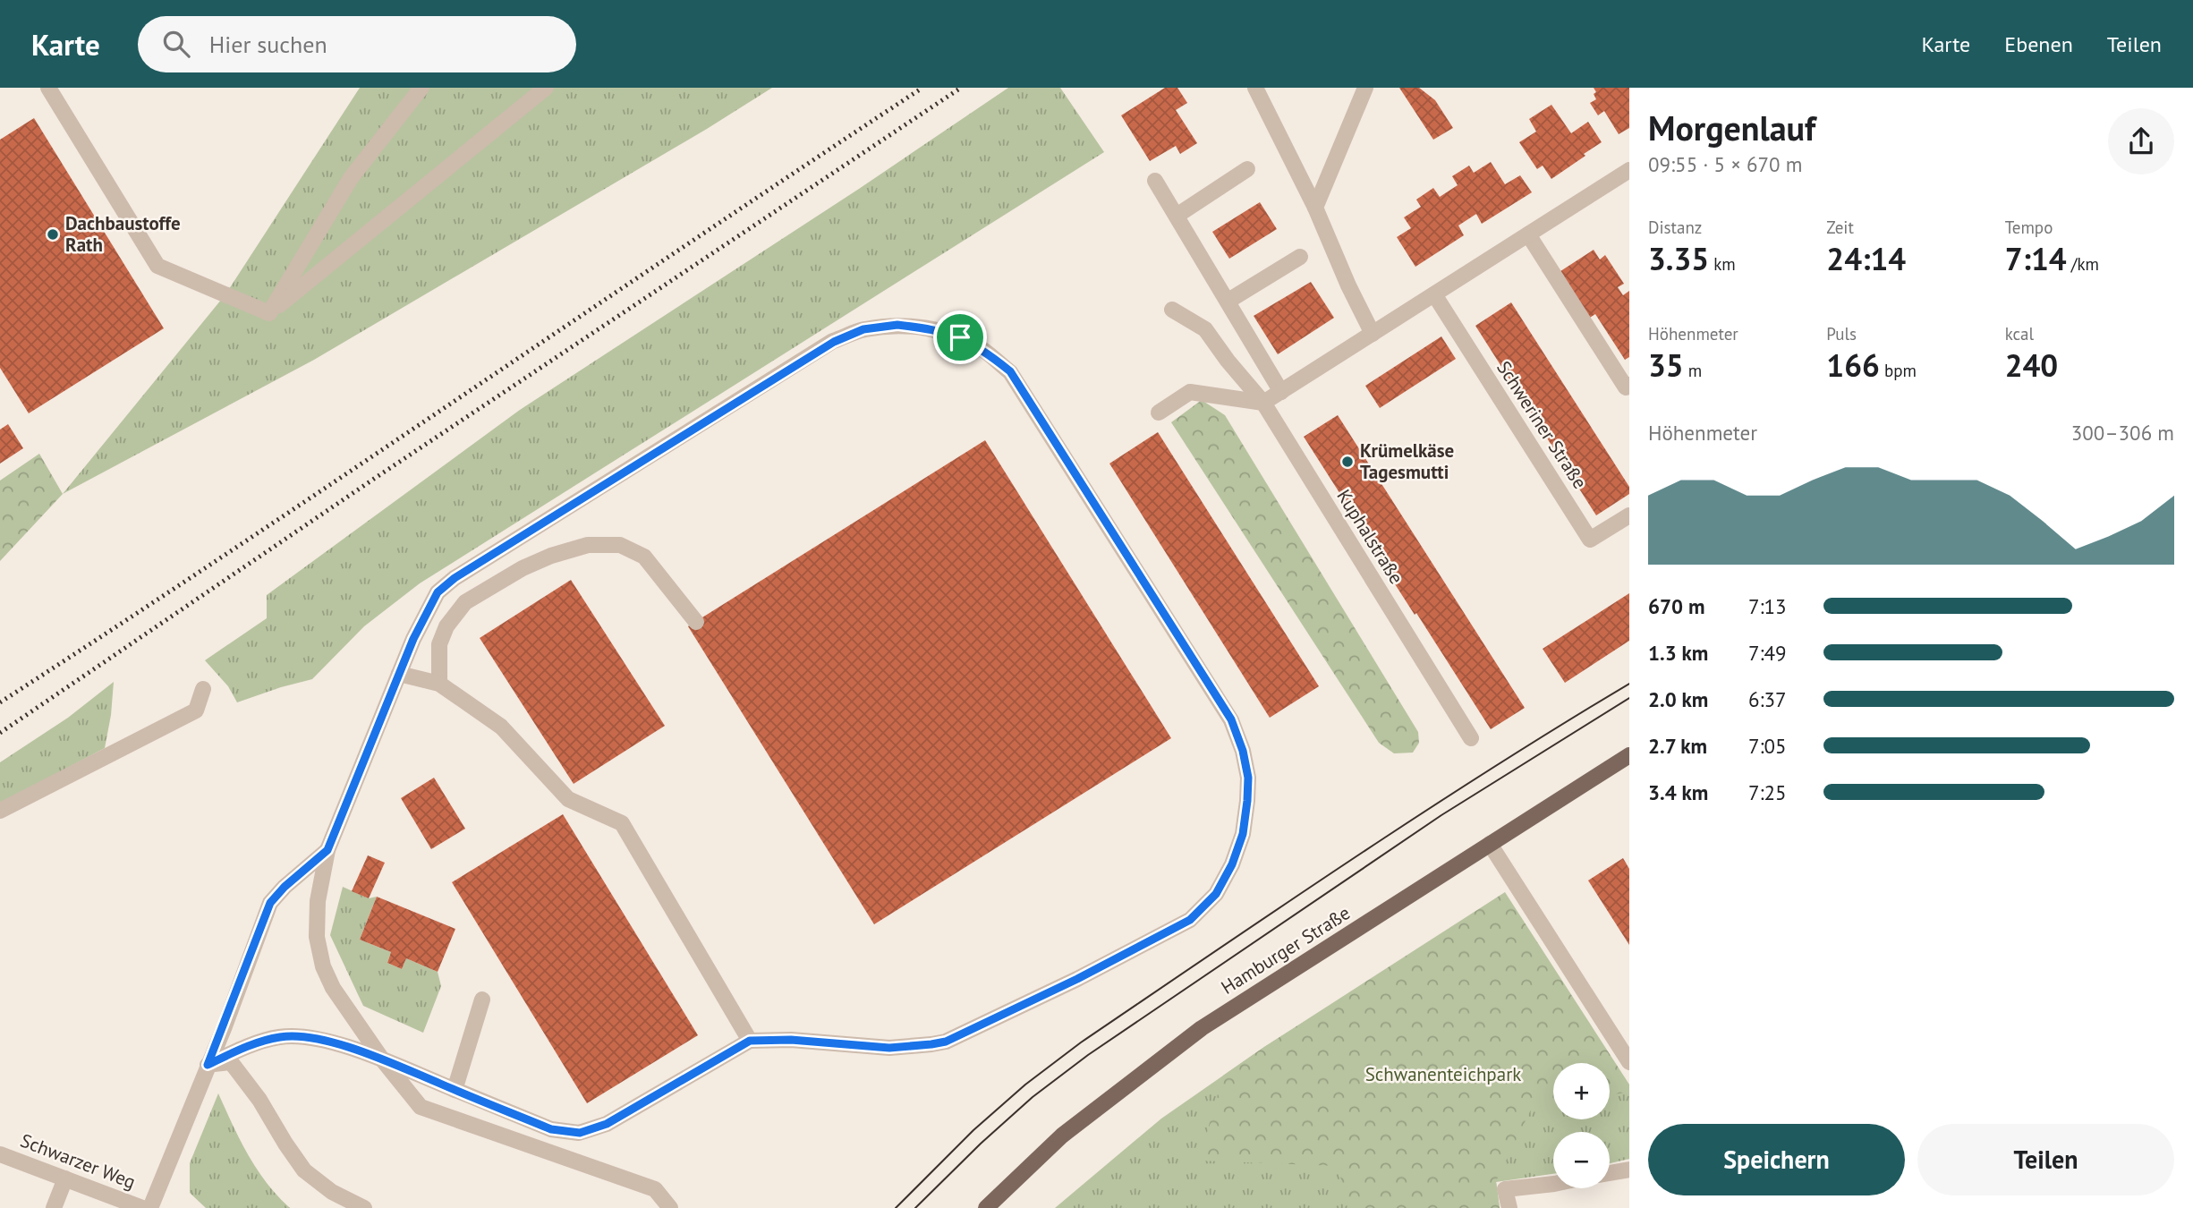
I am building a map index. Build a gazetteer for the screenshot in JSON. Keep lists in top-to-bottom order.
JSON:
{
  "streets": {
    "main road": ["Hamburger Straße"],
    "street": ["Schweriner Straße", "Kuphalstraße", "Schwarzer Weg"]
  },
  "parks": ["Schwanenteichpark"],
  "places": ["Dachbaustoffe Rath", "Krümelkäse Tagesmutti"],
  "page": {
    "header": "Karte",
    "search": "Hier suchen",
    "nav": ["Karte", "Ebenen", "Teilen"],
    "heading": ["Morgenlauf", "09:55 · 5 × 670 m"],
    "stats": [
      ["Distanz", "3.35 km"],
      ["Zeit", "24:14"],
      ["Tempo", "7:14 /km"],
      ["Höhenmeter", "35 m"],
      ["Puls", "166 bpm"],
      ["kcal", "240"]
    ],
    "chart": ["Höhenmeter", "300–306 m"],
    "list": [
      {
        "name": "670 m",
        "note": "7:13"
      },
      {
        "name": "1.3 km",
        "note": "7:49"
      },
      {
        "name": "2.0 km",
        "note": "6:37"
      },
      {
        "name": "2.7 km",
        "note": "7:05"
      },
      {
        "name": "3.4 km",
        "note": "7:25"
      }
    ],
    "map_buttons": ["+", "−"],
    "buttons": ["Speichern", "Teilen"]
  }
}
